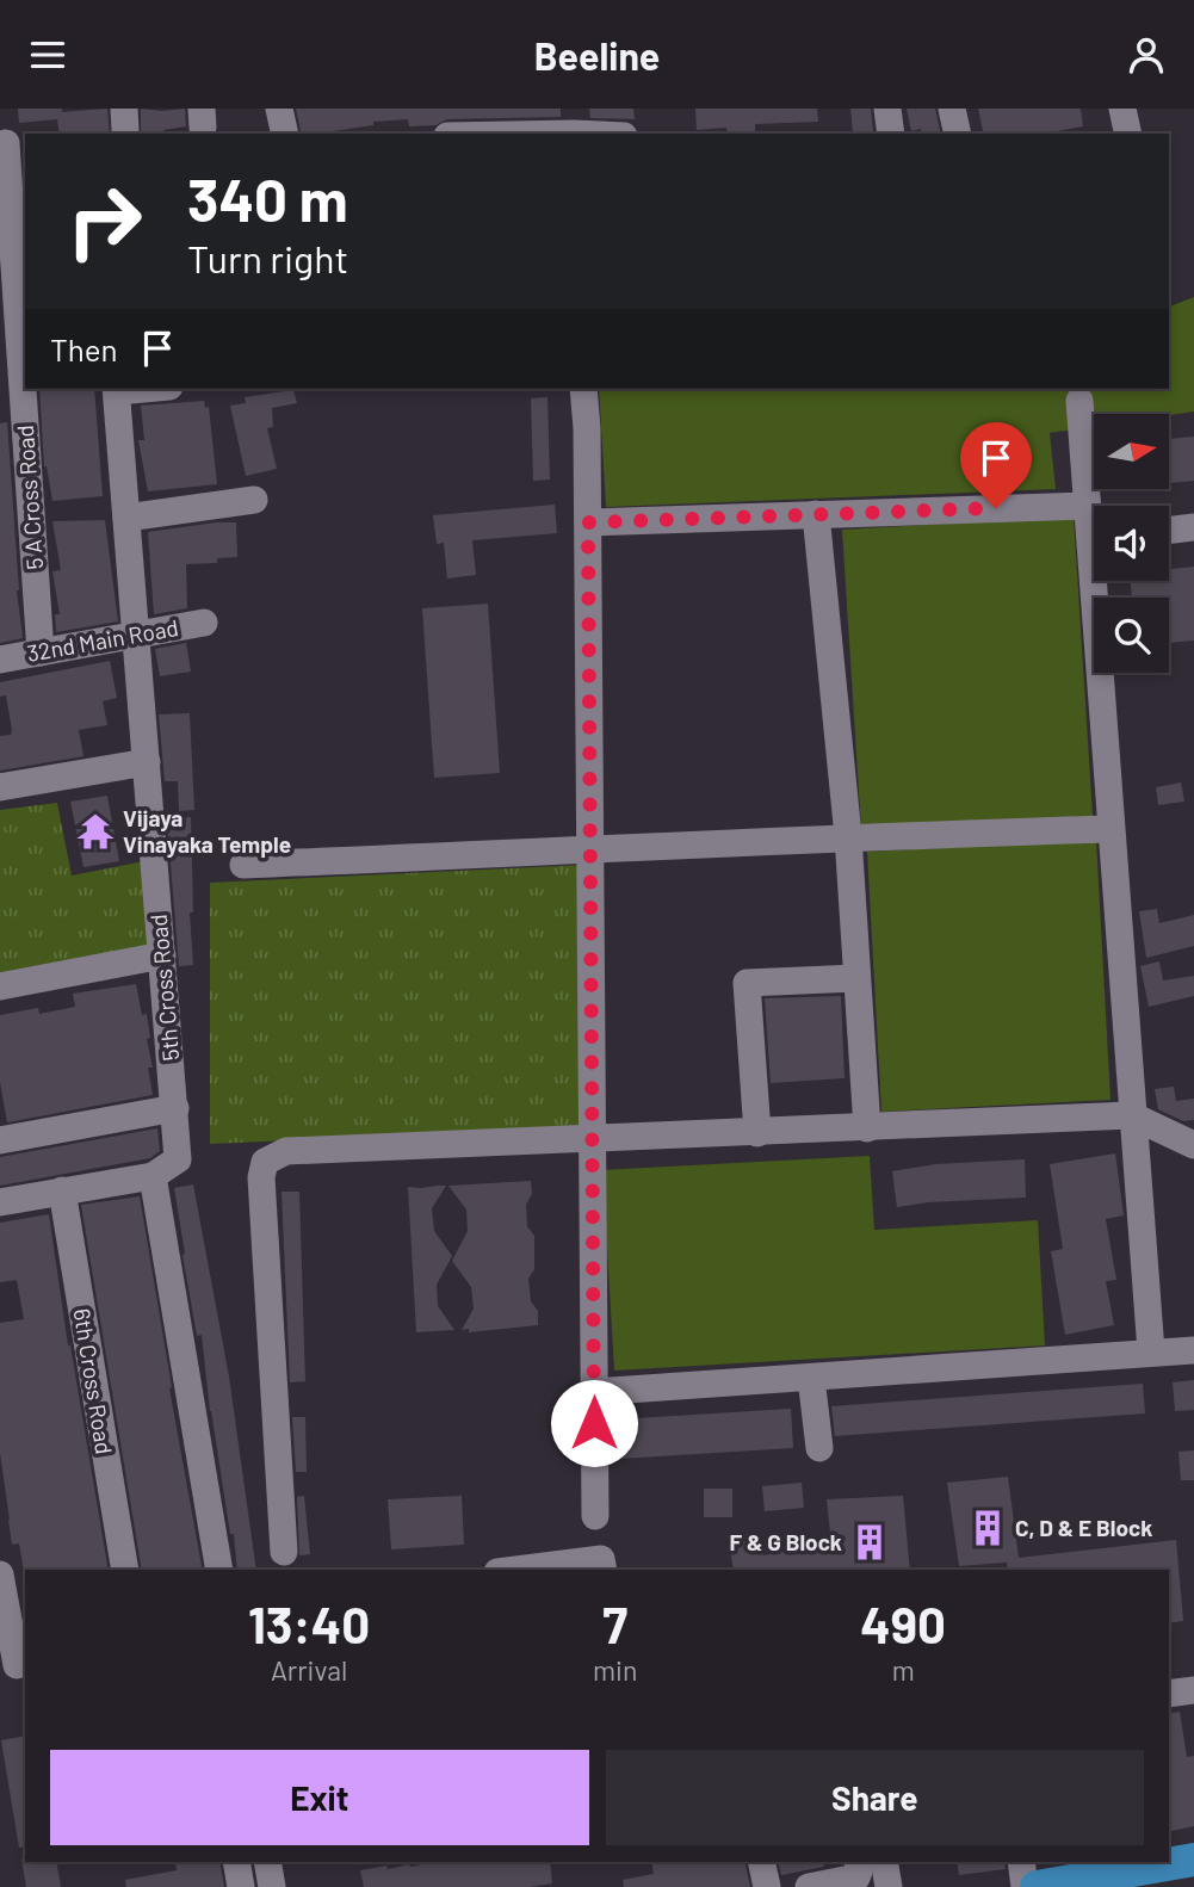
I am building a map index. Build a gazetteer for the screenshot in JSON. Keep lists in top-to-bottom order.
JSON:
{
  "streets": {
    "street": [
      "5 A Cross Road",
      "32nd Main Road",
      "5th Cross Road",
      "6th Cross Road"
    ]
  },
  "crossings": [
    ["5 A Cross Road", "32nd Main Road"],
    ["32nd Main Road", "5th Cross Road"]
  ],
  "places": {
    "temple": ["Vijaya Vinayaka Temple"],
    "building": ["C, D & E Block", "F & G Block"]
  },
  "north": "right",
  "page": {
    "header": "Beeline",
    "turn": ["340 m", "Turn right"],
    "then": "Then",
    "eta": [
      "13:40",
      "Arrival",
      "7",
      "min",
      "490",
      "m"
    ],
    "buttons": ["Exit", "Share"]
  }
}
